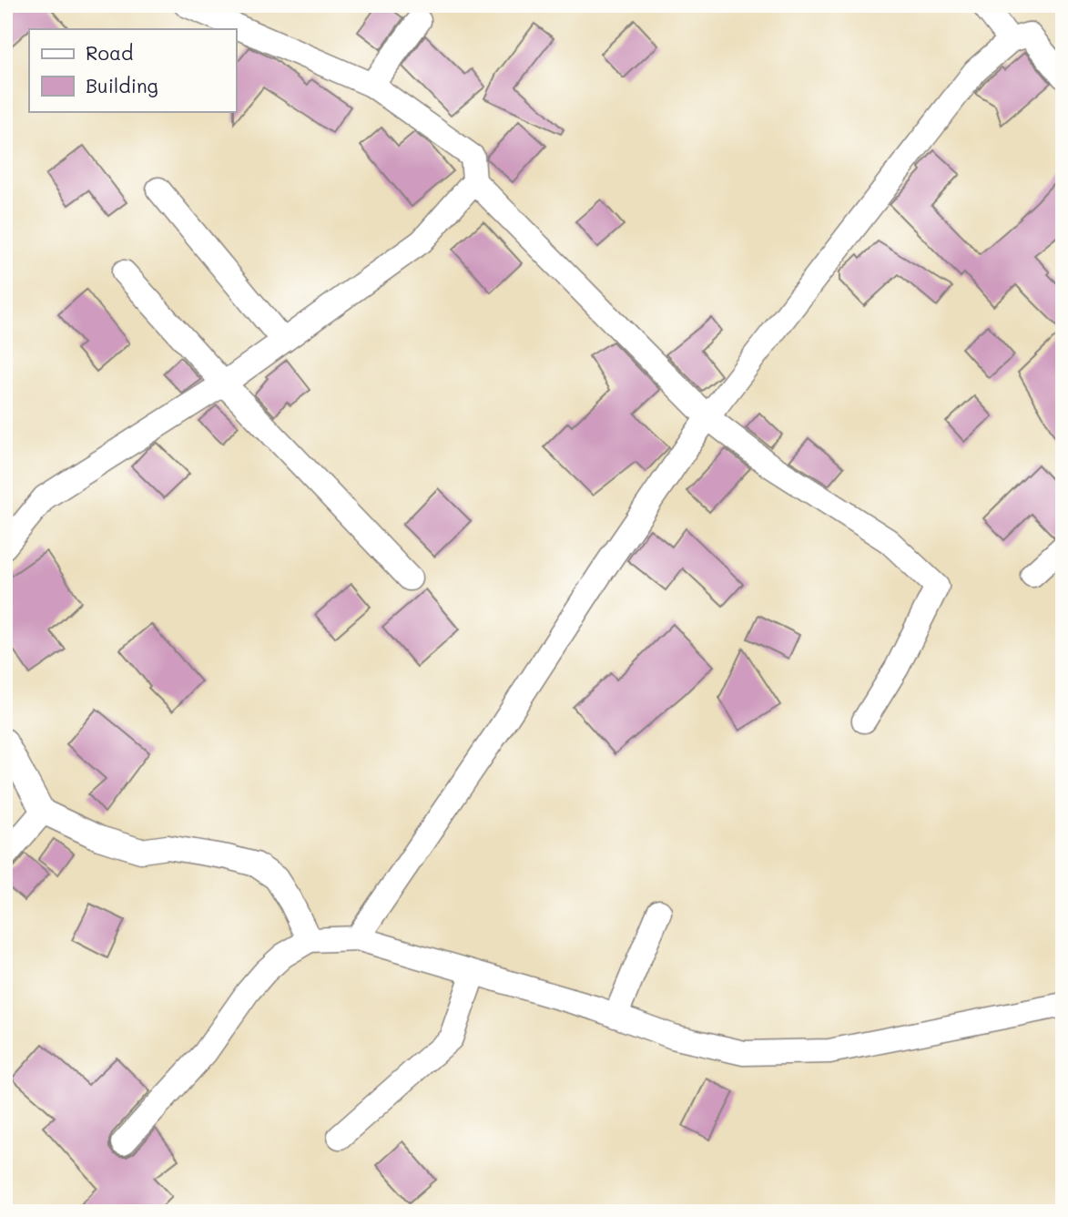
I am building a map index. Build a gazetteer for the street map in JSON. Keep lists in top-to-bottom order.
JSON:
{
  "legend": ["Road", "Building"]
}
